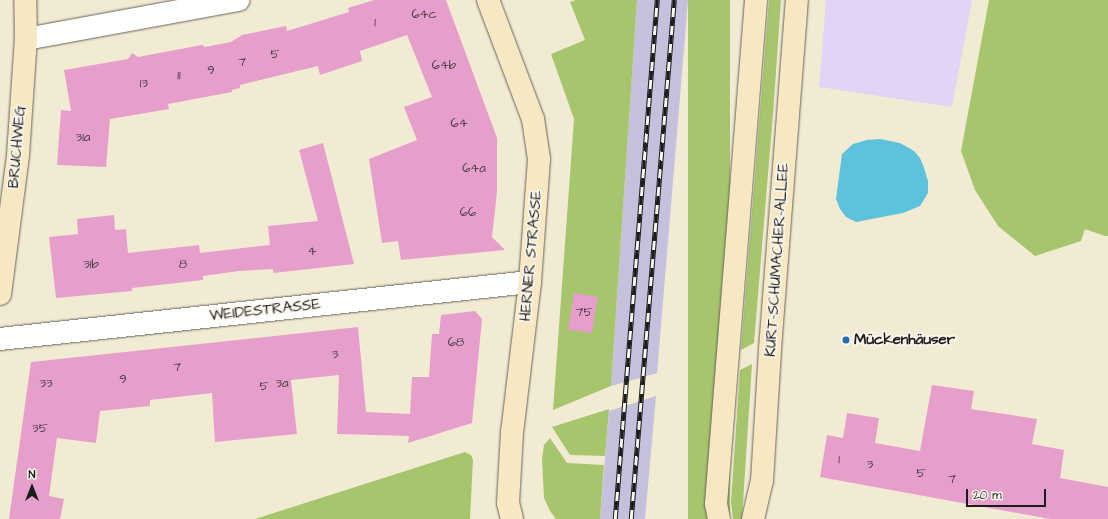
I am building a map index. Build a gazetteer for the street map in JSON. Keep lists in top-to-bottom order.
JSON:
{
  "streets": {
    "main road": ["BRUCHWEG", "HERNER STRASSE", "KURT-SCHUMACHER-ALLEE"],
    "street": ["WEIDESTRASSE"]
  },
  "crossings": [
    ["HERNER STRASSE", "WEIDESTRASSE"]
  ],
  "places": ["Mückenhäuser"],
  "house_numbers": [
    "64c",
    "1",
    "5",
    "7",
    "64b",
    "9",
    "11",
    "13",
    "64",
    "31a",
    "64a",
    "66",
    "4",
    "31b",
    "8",
    "75",
    "68",
    "3",
    "7",
    "9",
    "33",
    "3a",
    "5",
    "35",
    "1",
    "3",
    "5",
    "7"
  ],
  "scale_bar": "20 m",
  "north": "top"
}
